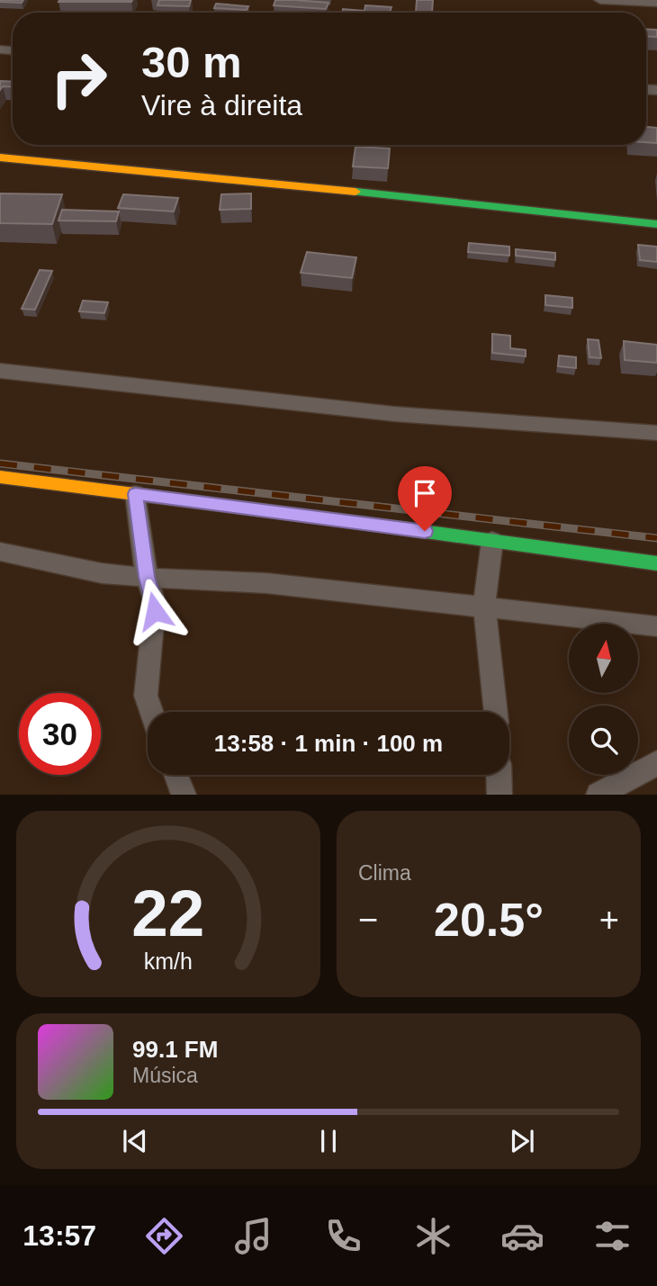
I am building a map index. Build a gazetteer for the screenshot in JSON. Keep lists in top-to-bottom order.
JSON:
{
  "north": "top",
  "page": {
    "turn": ["30 m", "Vire à direita"],
    "limit": "30",
    "trip": "13:58 · 1 min · 100 m",
    "tile": "Clima",
    "heat": ["−", "20.5°", "+"],
    "song": ["99.1 FM", "Música"],
    "tabs": "13:57",
    "gauge": ["22", "km/h"]
  }
}
